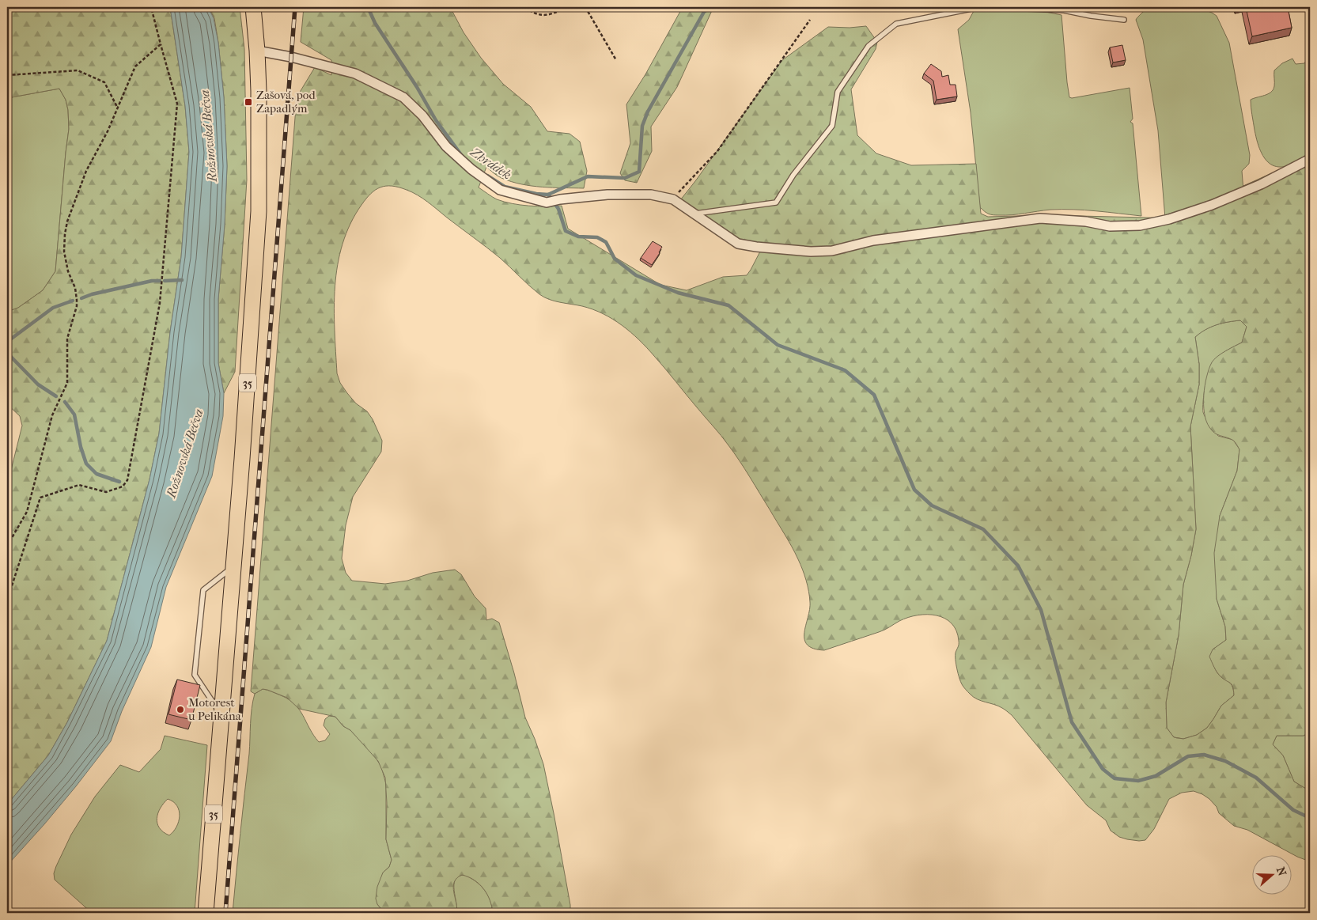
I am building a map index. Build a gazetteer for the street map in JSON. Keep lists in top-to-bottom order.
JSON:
{
  "streets": {
    "main road": ["35"]
  },
  "water": ["Rožnovská Bečva", "Zhrádek"],
  "places": {
    "transit": ["Zašová, pod Zapadlým"],
    "other": ["Motorest u Pelikána"]
  },
  "north": "right"
}
